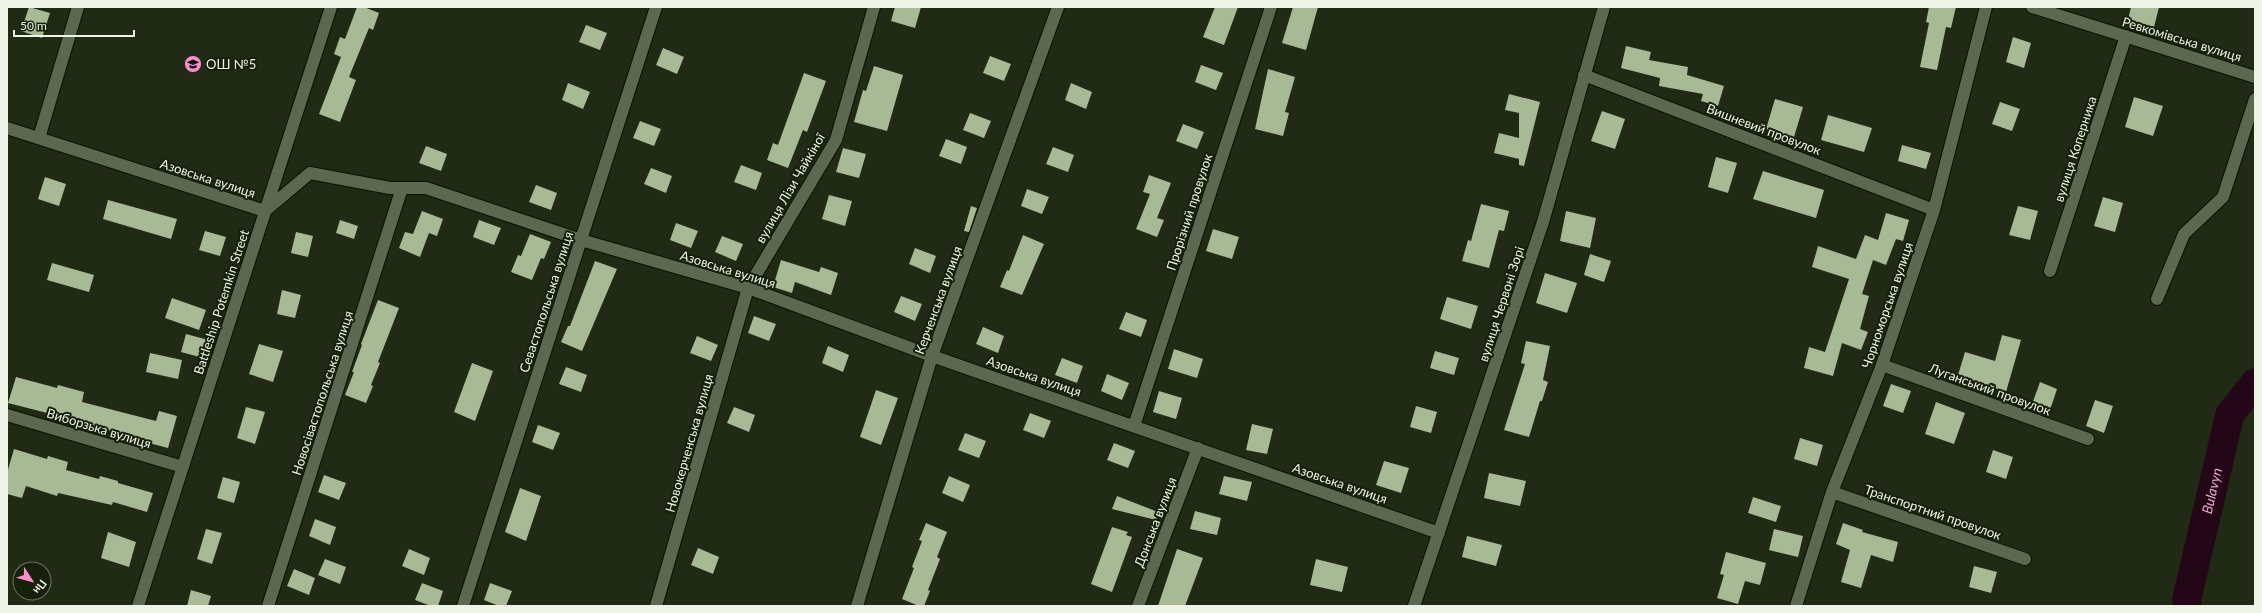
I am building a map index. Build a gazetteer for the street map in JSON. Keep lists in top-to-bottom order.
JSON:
{
  "streets": {
    "street": [
      "Ревкомівська вулиця",
      "Вишневий провулок",
      "вулиця Коперника",
      "Азовська вулиця",
      "вулиця Лізи Чайкіної",
      "Прорізний провулок",
      "Керченська вулиця",
      "Battleship Potemkin Street",
      "Севастопольська вулиця",
      "вулиця Червоні Зорі",
      "Чорноморська вулиця",
      "Луганський провулок",
      "Новосівастопольська вулиця",
      "Виборзька вулиця",
      "Новокерченська вулиця",
      "Транспортний провулок",
      "Донська вулиця"
    ]
  },
  "crossings": [
    ["Ревкомівська вулиця", "вулиця Коперника"],
    ["Вишневий провулок", "вулиця Червоні Зорі"],
    ["Вишневий провулок", "Чорноморська вулиця"],
    ["Азовська вулиця", "вулиця Лізи Чайкіної"],
    ["Азовська вулиця", "Прорізний провулок"],
    ["Азовська вулиця", "Керченська вулиця"],
    ["Азовська вулиця", "Battleship Potemkin Street"],
    ["Азовська вулиця", "Севастопольська вулиця"],
    ["Азовська вулиця", "вулиця Червоні Зорі"],
    ["Азовська вулиця", "Новосівастопольська вулиця"],
    ["Азовська вулиця", "Новокерченська вулиця"],
    ["Азовська вулиця", "Донська вулиця"],
    ["вулиця Лізи Чайкіної", "Новокерченська вулиця"],
    ["Battleship Potemkin Street", "Виборзька вулиця"],
    ["Чорноморська вулиця", "Луганський провулок"],
    ["Чорноморська вулиця", "Транспортний провулок"]
  ],
  "water": ["Bulavyn"],
  "places": {
    "school or university": ["ОШ №5"]
  },
  "scale_bar": "50 m",
  "north": "bottom right"
}
